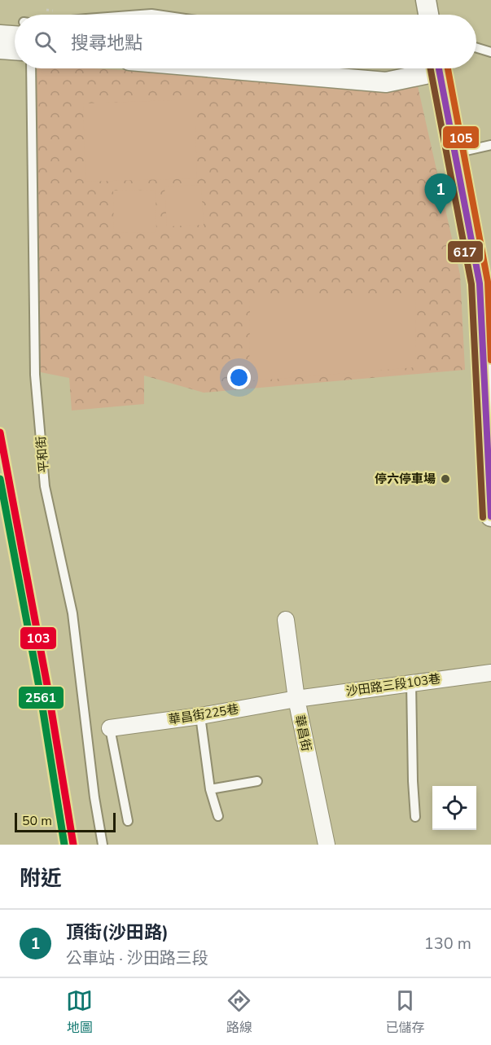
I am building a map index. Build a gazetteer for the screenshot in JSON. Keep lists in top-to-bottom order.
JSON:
{
  "streets": {
    "street": ["沙田路三段103巷", "華昌街225巷", "華昌街"],
    "lane": ["平和街"]
  },
  "crossings": [
    ["沙田路三段103巷", "華昌街225巷"],
    ["沙田路三段103巷", "華昌街"],
    ["華昌街225巷", "華昌街"]
  ],
  "places": ["停六停車場"],
  "lines": [
    "transit line 617",
    "transit line 105",
    "transit line 103",
    "transit line 2561"
  ],
  "scale_bar": "50 m",
  "page": {
    "search": "搜尋地點",
    "pins": "1",
    "scale": "50 m",
    "heading": "附近",
    "list": [
      {
        "mark": "1",
        "name": "頂街(沙田路)",
        "note": "公車站 · 沙田路三段",
        "value": "130 m"
      }
    ],
    "nav": ["地圖", "路線", "已儲存"]
  }
}
